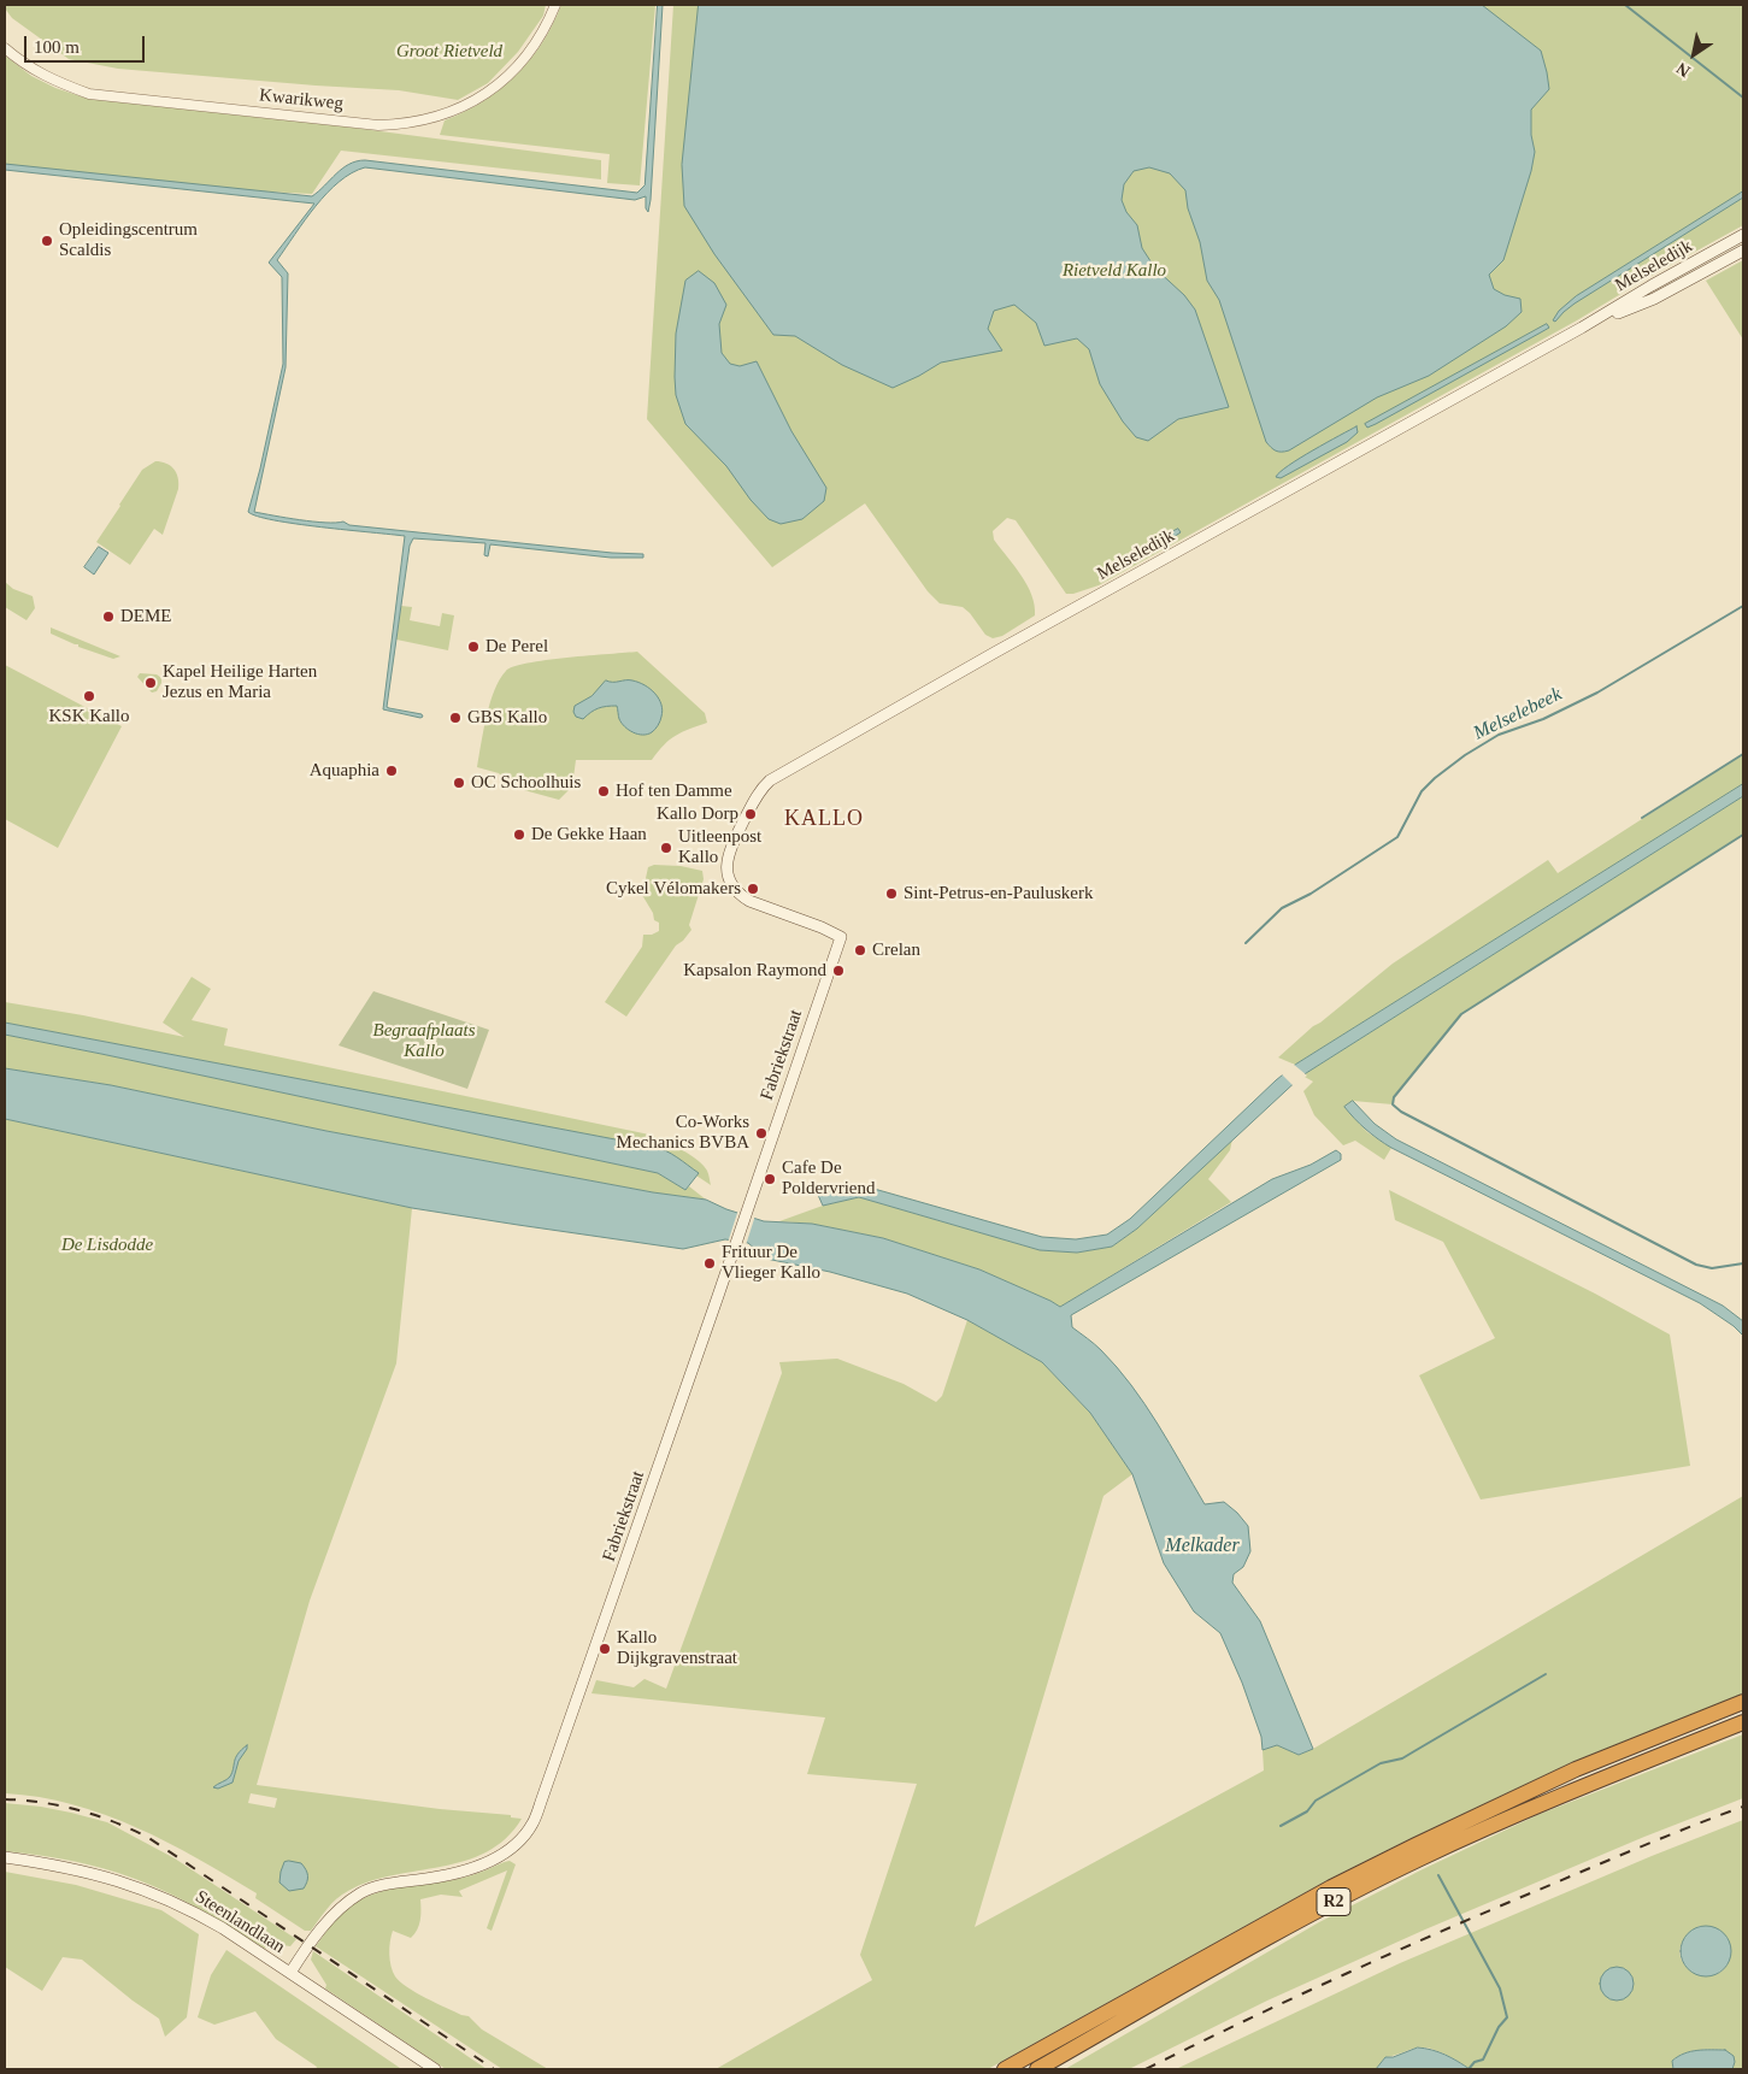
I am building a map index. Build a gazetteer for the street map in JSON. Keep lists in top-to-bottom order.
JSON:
{
  "streets": {
    "highway": ["R2"],
    "main road": ["Melseledijk", "Fabriekstraat", "Steenlandlaan"],
    "street": ["Kwarikweg"]
  },
  "crossings": [
    ["Melseledijk", "Fabriekstraat"],
    ["Fabriekstraat", "Steenlandlaan"]
  ],
  "districts": ["KALLO"],
  "water": ["Melselebeek", "Melkader"],
  "parks": [
    "Groot Rietveld",
    "Rietveld Kallo",
    "Begraafplaats Kallo",
    "De Lisdodde"
  ],
  "places": [
    "Opleidingscentrum Scaldis",
    "DEME",
    "De Perel",
    "Kapel Heilige Harten Jezus en Maria",
    "KSK Kallo",
    "GBS Kallo",
    "Aquaphia",
    "OC Schoolhuis",
    "Hof ten Damme",
    "Kallo Dorp",
    "De Gekke Haan",
    "Uitleenpost Kallo",
    "Cykel Vélomakers",
    "Sint-Petrus-en-Pauluskerk",
    "Crelan",
    "Kapsalon Raymond",
    "Co-Works Mechanics BVBA",
    "Cafe De Poldervriend",
    "Frituur De Vlieger Kallo",
    "Kallo Dijkgravenstraat"
  ],
  "scale_bar": "100 m",
  "north": "bottom left"
}
